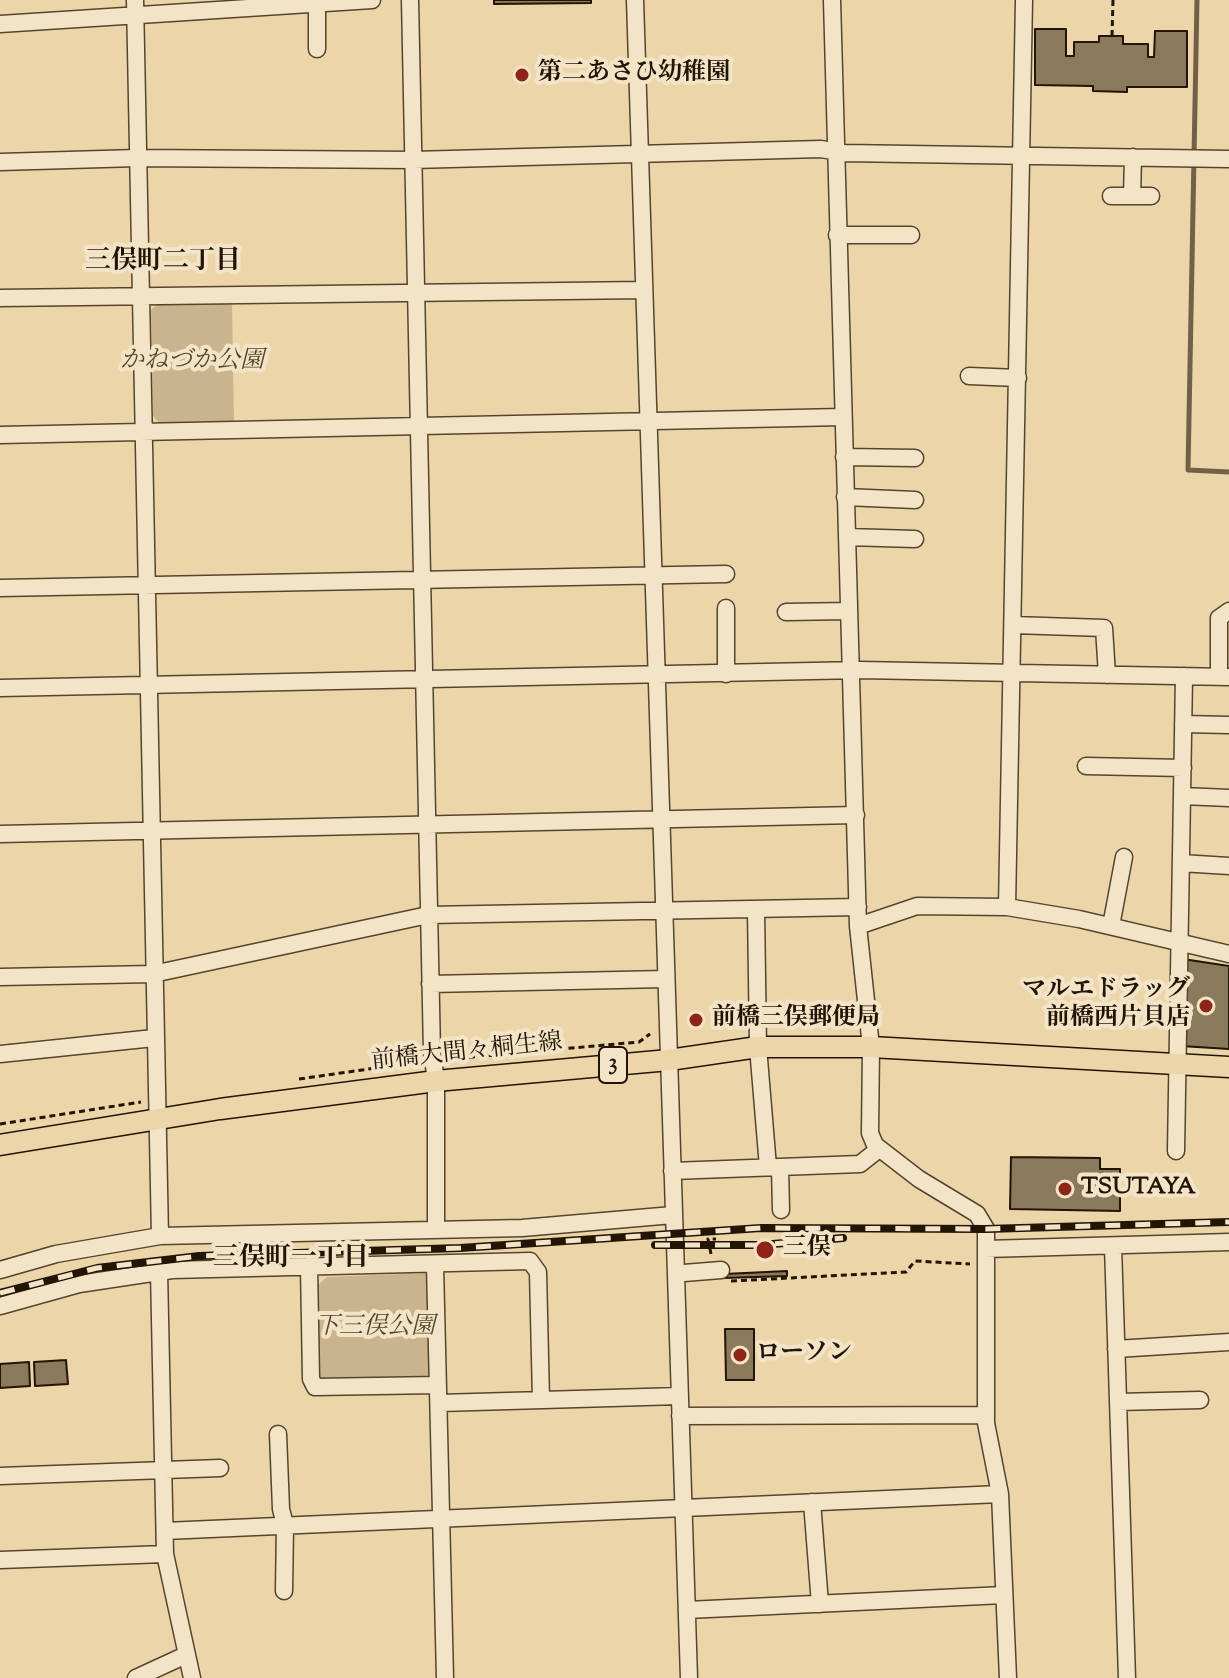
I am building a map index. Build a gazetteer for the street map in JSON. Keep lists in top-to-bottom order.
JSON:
{
  "streets": {
    "main road": ["前橋大間々桐生線", "3"]
  },
  "districts": ["三俣町二丁目", "三俣町一丁目"],
  "parks": ["かねづか公園", "下三俣公園"],
  "places": [
    "第二あさひ幼稚園",
    "マルエドラッグ 前橋西片貝店",
    "前橋三俣郵便局",
    "TSUTAYA",
    "三俣",
    "ローソン"
  ]
}
